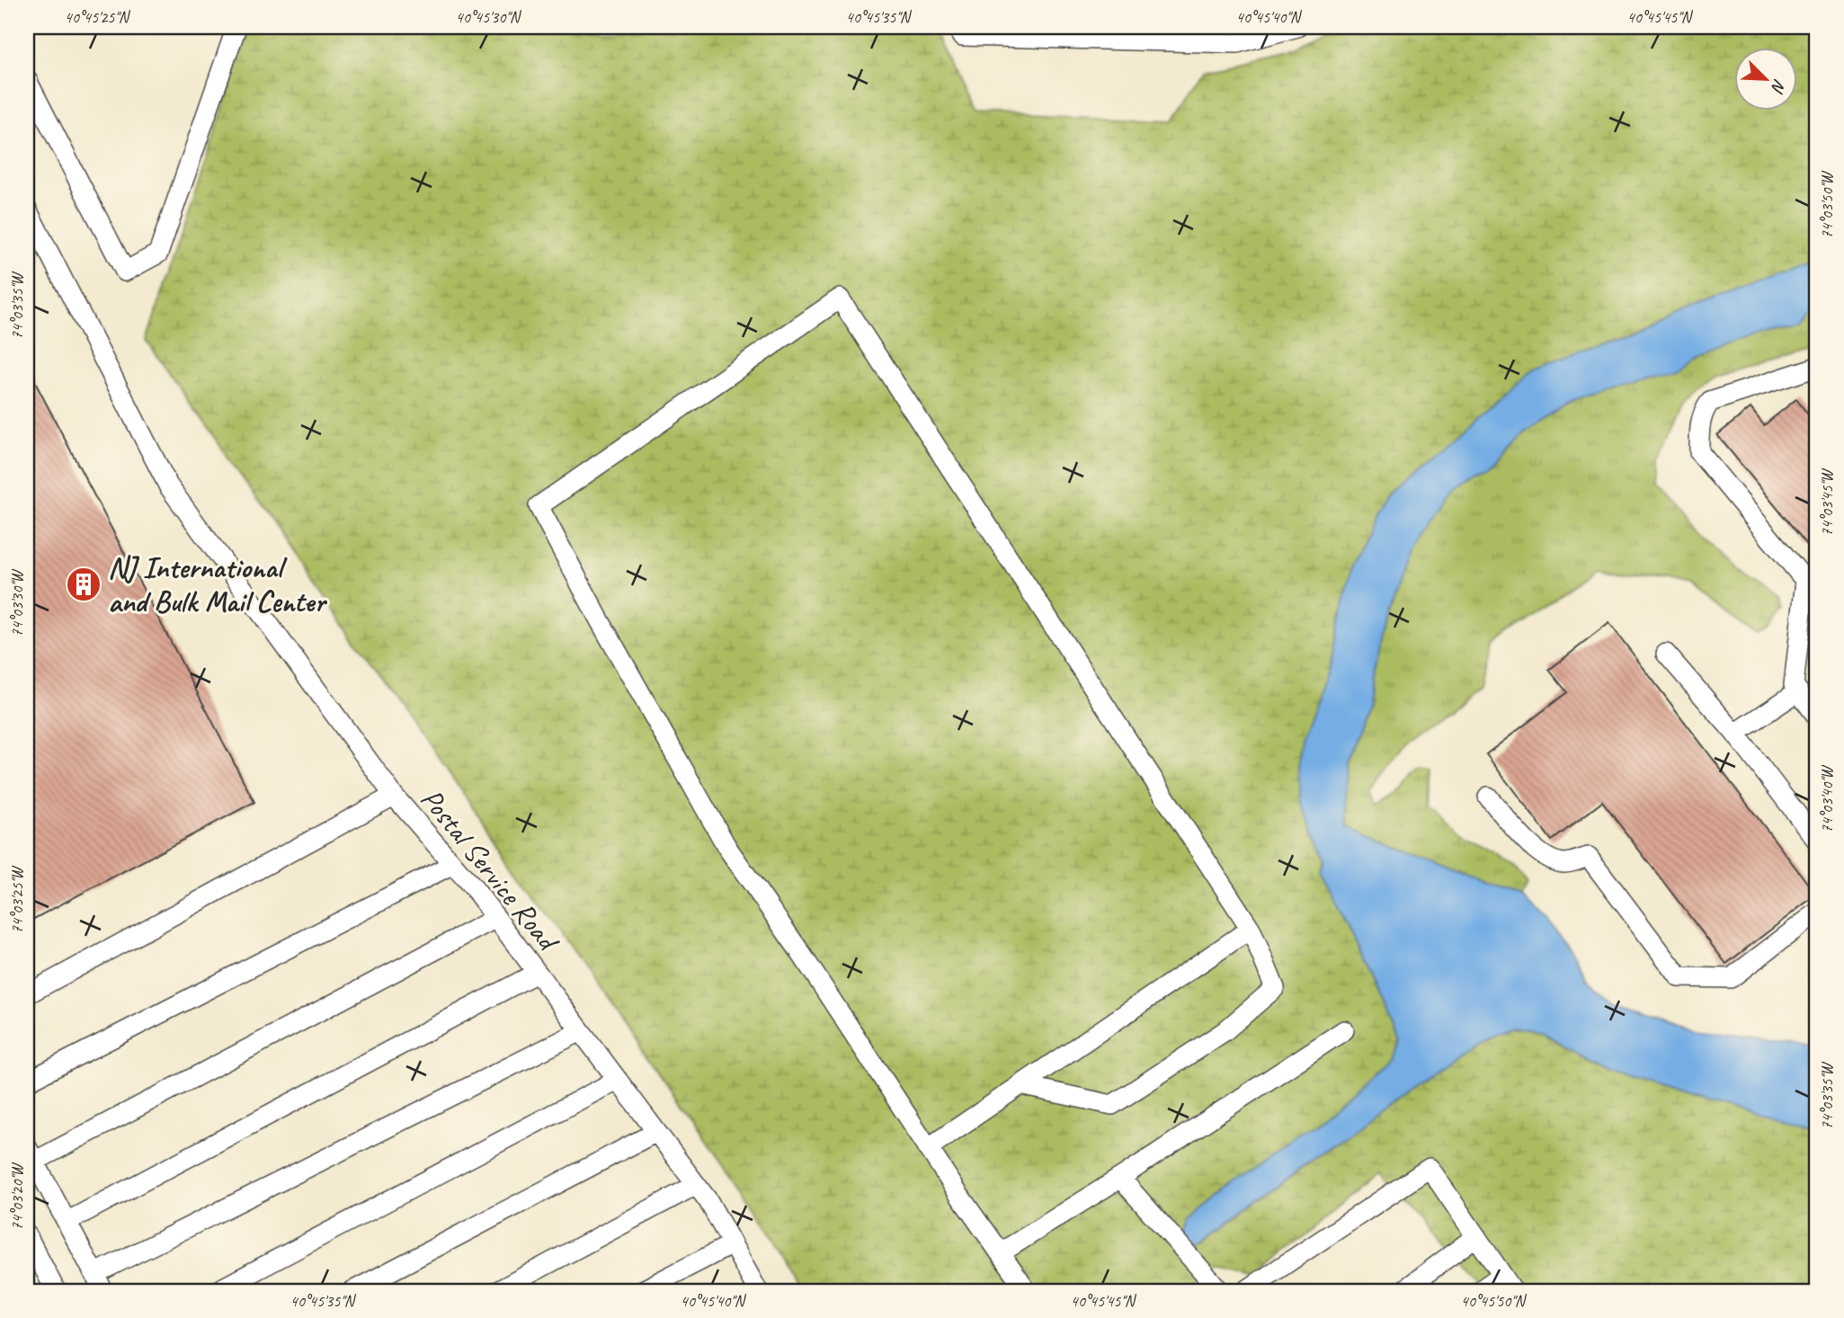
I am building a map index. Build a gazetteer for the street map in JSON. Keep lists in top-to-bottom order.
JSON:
{
  "streets": {
    "street": ["Postal Service Road"]
  },
  "places": {
    "building": ["NJ International and Bulk Mail Center"]
  },
  "north": "bottom right",
  "coordinates": [
    "40°45'25\"N",
    "40°45'30\"N",
    "40°45'35\"N",
    "40°45'40\"N",
    "40°45'45\"N",
    "74°03'50\"W",
    "74°03'35\"W",
    "74°03'45\"W",
    "74°03'30\"W",
    "74°03'40\"W",
    "74°03'25\"W",
    "74°03'20\"W",
    "40°45'50\"N"
  ]
}
